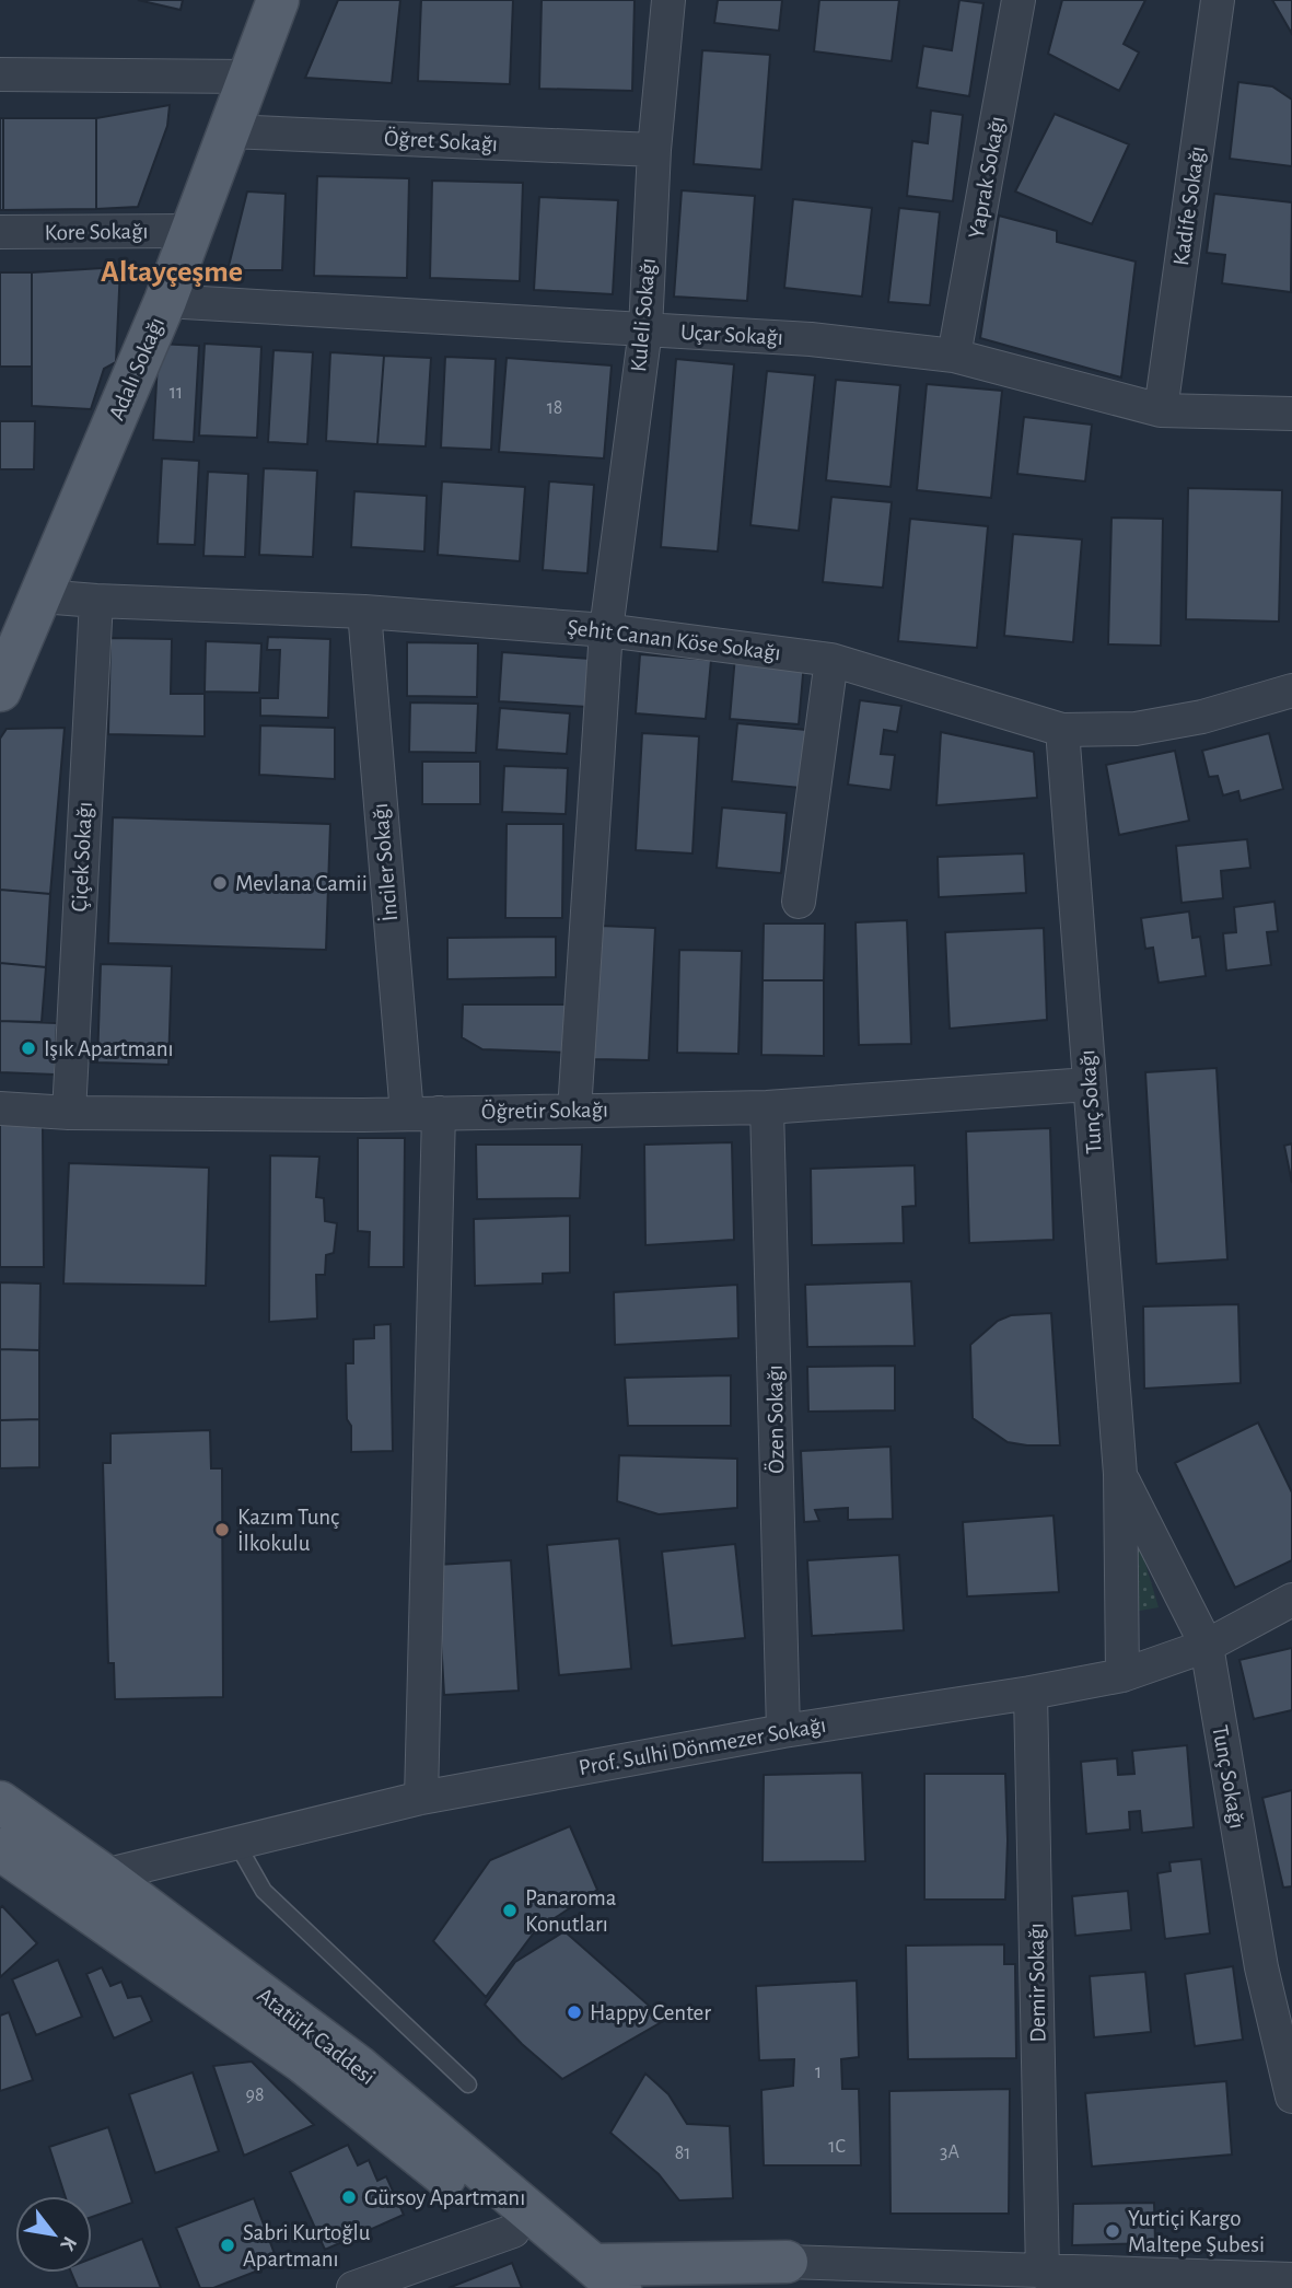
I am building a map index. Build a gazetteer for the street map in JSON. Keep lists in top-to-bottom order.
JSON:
{
  "streets": {
    "main road": ["Adalı Sokağı", "Atatürk Caddesi"],
    "street": [
      "Öğret Sokağı",
      "Yaprak Sokağı",
      "Kadife Sokağı",
      "Kore Sokağı",
      "Kuleli Sokağı",
      "Uçar Sokağı",
      "Şehit Canan Köse Sokağı",
      "Çiçek Sokağı",
      "İnciler Sokağı",
      "Tunç Sokağı",
      "Öğretir Sokağı",
      "Özen Sokağı",
      "Prof. Sulhi Dönmezer Sokağı",
      "Demir Sokağı"
    ]
  },
  "crossings": [
    ["Öğret Sokağı", "Kuleli Sokağı"],
    ["Öğret Sokağı", "Adalı Sokağı"],
    ["Yaprak Sokağı", "Uçar Sokağı"],
    ["Kadife Sokağı", "Uçar Sokağı"],
    ["Kore Sokağı", "Adalı Sokağı"],
    ["Kuleli Sokağı", "Uçar Sokağı"],
    ["Kuleli Sokağı", "Şehit Canan Köse Sokağı"],
    ["Kuleli Sokağı", "Öğretir Sokağı"],
    ["Uçar Sokağı", "Adalı Sokağı"],
    ["Adalı Sokağı", "Şehit Canan Köse Sokağı"],
    ["Şehit Canan Köse Sokağı", "Çiçek Sokağı"],
    ["Şehit Canan Köse Sokağı", "İnciler Sokağı"],
    ["Şehit Canan Köse Sokağı", "Tunç Sokağı"],
    ["Çiçek Sokağı", "Öğretir Sokağı"],
    ["İnciler Sokağı", "Öğretir Sokağı"],
    ["İnciler Sokağı", "Prof. Sulhi Dönmezer Sokağı"],
    ["Tunç Sokağı", "Öğretir Sokağı"],
    ["Tunç Sokağı", "Prof. Sulhi Dönmezer Sokağı"],
    ["Öğretir Sokağı", "Özen Sokağı"],
    ["Özen Sokağı", "Prof. Sulhi Dönmezer Sokağı"],
    ["Prof. Sulhi Dönmezer Sokağı", "Demir Sokağı"],
    ["Prof. Sulhi Dönmezer Sokağı", "Atatürk Caddesi"]
  ],
  "districts": ["Altayçeşme"],
  "places": [
    "Mevlana Camii",
    "Işık Apartmanı",
    "Kazım Tunç İlkokulu",
    "Panaroma Konutları",
    "Happy Center",
    "Gürsoy Apartmanı",
    "Yurtiçi Kargo Maltepe Şubesi",
    "Sabri Kurtoğlu Apartmanı"
  ],
  "house_numbers": [
    "11",
    "18",
    "1",
    "98",
    "1C",
    "3A",
    "81"
  ],
  "north": "bottom right"
}
